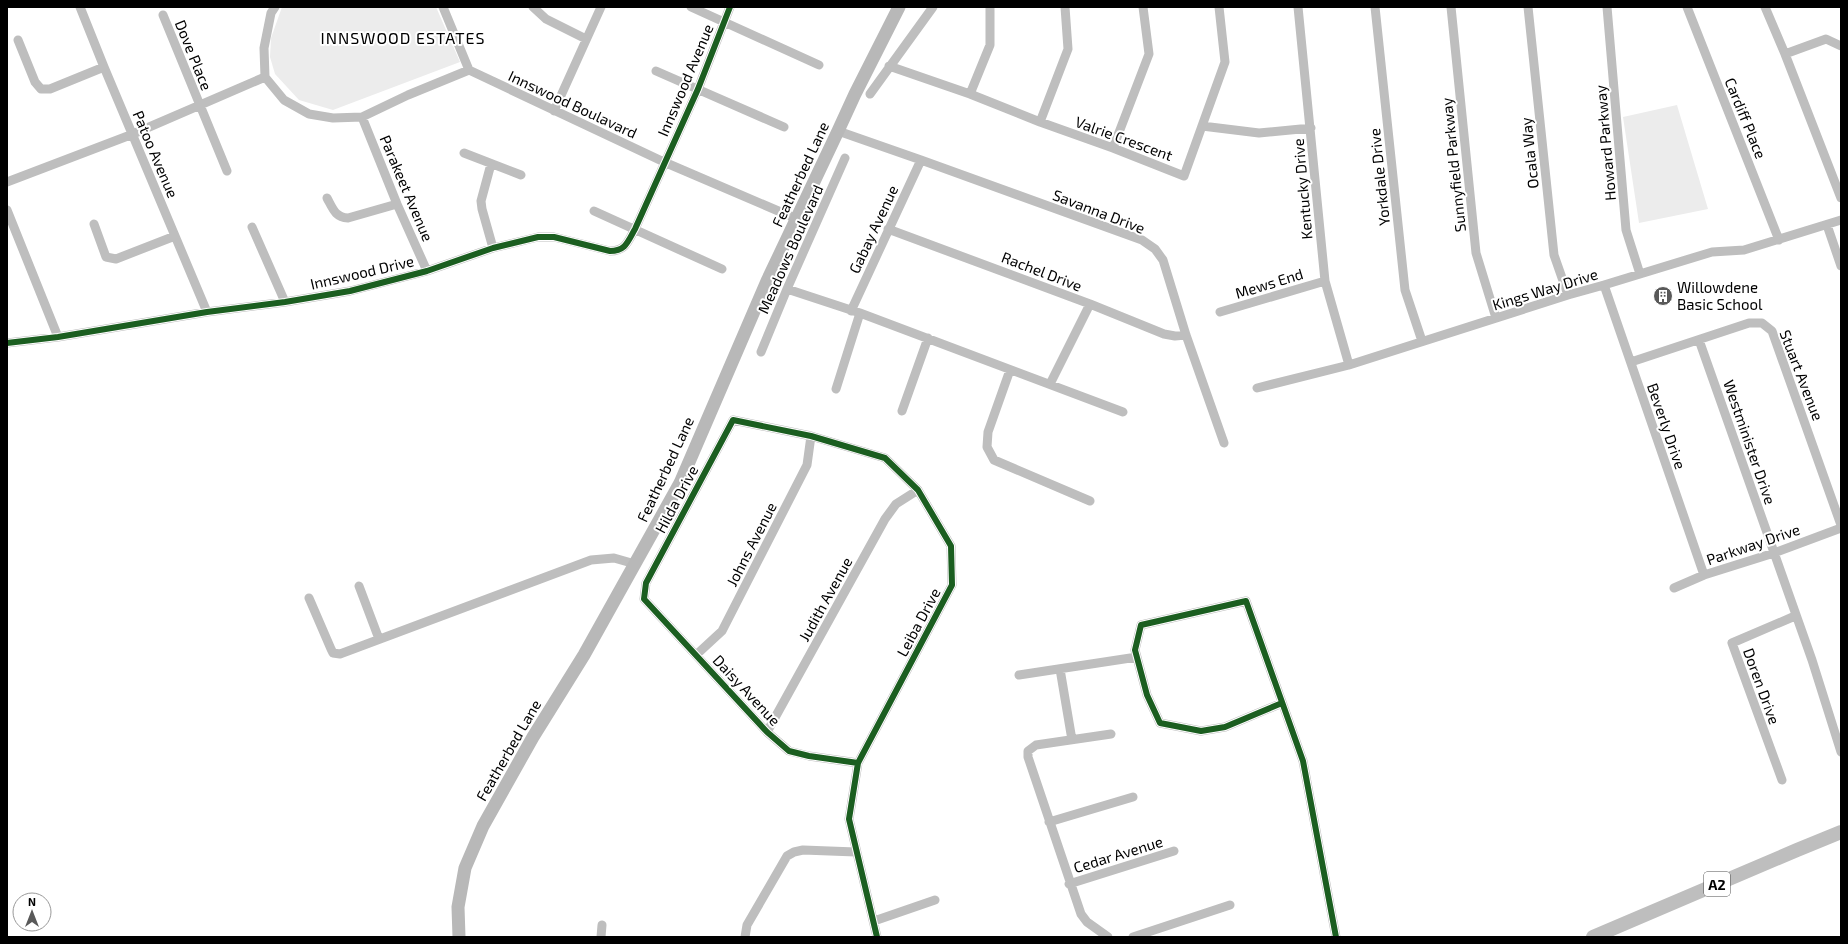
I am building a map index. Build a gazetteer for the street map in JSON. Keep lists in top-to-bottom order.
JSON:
{
  "streets": {
    "main road": ["Featherbed Lane", "A2"],
    "street": [
      "Dove Place",
      "Innswood Avenue",
      "Innswood Boulavard",
      "Cardiff Place",
      "Valrie Crescent",
      "Howard Parkway",
      "Ocala Way",
      "Patoo Avenue",
      "Sunnyfield Parkway",
      "Yorkdale Drive",
      "Parakeet Avenue",
      "Kentucky Drive",
      "Savanna Drive",
      "Gabay Avenue",
      "Meadows Boulevard",
      "Rachel Drive",
      "Innswood Drive",
      "Mews End",
      "Kings Way Drive",
      "Stuart Avenue",
      "Beverly Drive",
      "Westminister Drive",
      "Hilda Drive",
      "Johns Avenue",
      "Parkway Drive",
      "Judith Avenue",
      "Leiba Drive",
      "Doren Drive",
      "Daisy Avenue",
      "Cedar Avenue"
    ]
  },
  "crossings": [
    ["Innswood Avenue", "Innswood Boulavard"],
    ["Innswood Avenue", "Innswood Drive"],
    ["Innswood Boulavard", "Featherbed Lane"],
    ["Innswood Boulavard", "Innswood Drive"],
    ["Cardiff Place", "Kings Way Drive"],
    ["Howard Parkway", "Kings Way Drive"],
    ["Ocala Way", "Kings Way Drive"],
    ["Patoo Avenue", "Innswood Drive"],
    ["Sunnyfield Parkway", "Kings Way Drive"],
    ["Featherbed Lane", "Savanna Drive"],
    ["Yorkdale Drive", "Kings Way Drive"],
    ["Parakeet Avenue", "Innswood Drive"],
    ["Kentucky Drive", "Mews End"],
    ["Kentucky Drive", "Kings Way Drive"],
    ["Savanna Drive", "Gabay Avenue"],
    ["Savanna Drive", "Rachel Drive"],
    ["Gabay Avenue", "Rachel Drive"],
    ["Kings Way Drive", "Beverly Drive"],
    ["Stuart Avenue", "Beverly Drive"],
    ["Stuart Avenue", "Westminister Drive"],
    ["Stuart Avenue", "Parkway Drive"],
    ["Beverly Drive", "Parkway Drive"],
    ["Westminister Drive", "Parkway Drive"],
    ["Westminister Drive", "Doren Drive"],
    ["Hilda Drive", "Leiba Drive"],
    ["Hilda Drive", "Daisy Avenue"],
    ["Johns Avenue", "Leiba Drive"],
    ["Johns Avenue", "Daisy Avenue"],
    ["Judith Avenue", "Leiba Drive"],
    ["Judith Avenue", "Daisy Avenue"],
    ["Leiba Drive", "Daisy Avenue"]
  ],
  "districts": ["INNSWOOD ESTATES"],
  "places": {
    "building": ["Willowdene Basic School"]
  },
  "north": "top"
}
